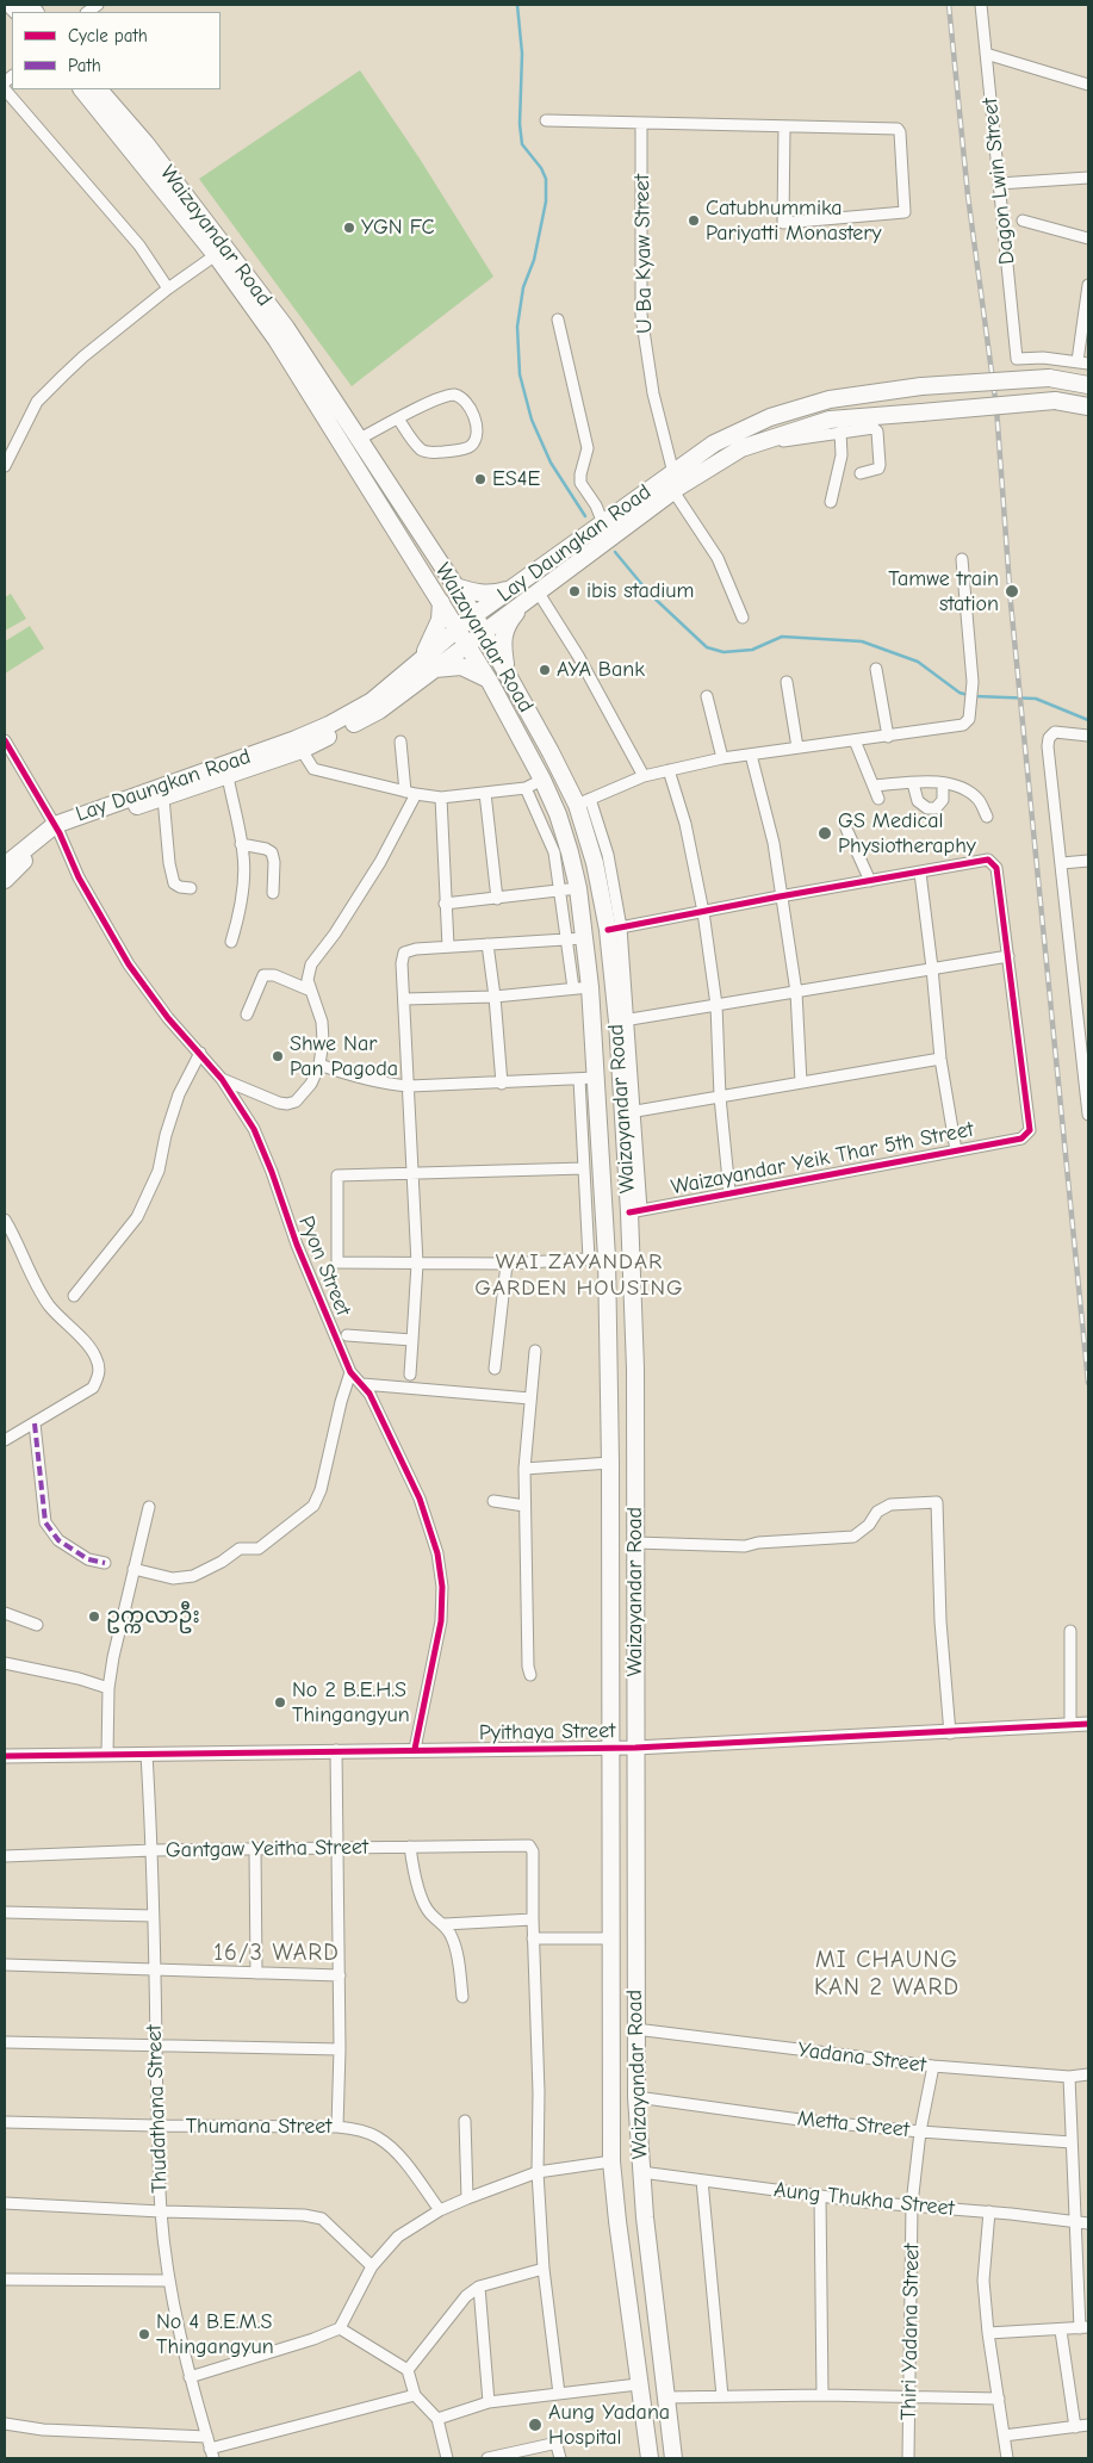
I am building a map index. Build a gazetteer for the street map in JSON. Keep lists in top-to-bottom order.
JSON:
{
  "streets": {
    "main road": ["Waizayandar Road", "Lay Daungkan Road"],
    "street": [
      "Dagon Lwin Street",
      "U Ba Kyaw Street",
      "Waizayandar Yeik Thar 5th Street",
      "Pyon Street",
      "Pyithaya Street",
      "Gantgaw Yeitha Street",
      "Yadana Street",
      "Thudathana Street",
      "Metta Street",
      "Thumana Street",
      "Aung Thukha Street",
      "Thiri Yadana Street"
    ]
  },
  "crossings": [
    ["Waizayandar Road", "Lay Daungkan Road"],
    ["Waizayandar Road", "Waizayandar Yeik Thar 5th Street"],
    ["Waizayandar Road", "Pyithaya Street"],
    ["Waizayandar Road", "Yadana Street"],
    ["Waizayandar Road", "Metta Street"],
    ["Waizayandar Road", "Aung Thukha Street"],
    ["U Ba Kyaw Street", "Lay Daungkan Road"],
    ["Lay Daungkan Road", "Pyon Street"],
    ["Pyon Street", "Pyithaya Street"],
    ["Pyithaya Street", "Thudathana Street"],
    ["Gantgaw Yeitha Street", "Thudathana Street"],
    ["Yadana Street", "Thiri Yadana Street"],
    ["Thudathana Street", "Thumana Street"],
    ["Metta Street", "Thiri Yadana Street"],
    ["Aung Thukha Street", "Thiri Yadana Street"]
  ],
  "districts": ["WAI ZAYANDAR GARDEN HOUSING", "16/3 WARD", "MI CHAUNG KAN 2 WARD"],
  "places": [
    "Catubhummika Pariyatti Monastery",
    "YGN FC",
    "ES4E",
    "ibis stadium",
    "Tamwe train station",
    "AYA Bank",
    "GS Medical Physiotheraphy",
    "Shwe Nar Pan Pagoda",
    "ဥက္ကလာဦး",
    "No 2 B.E.H.S Thingangyun",
    "No 4 B.E.M.S Thingangyun",
    "Aung Yadana Hospital"
  ],
  "legend": ["Cycle path", "Path"]
}
